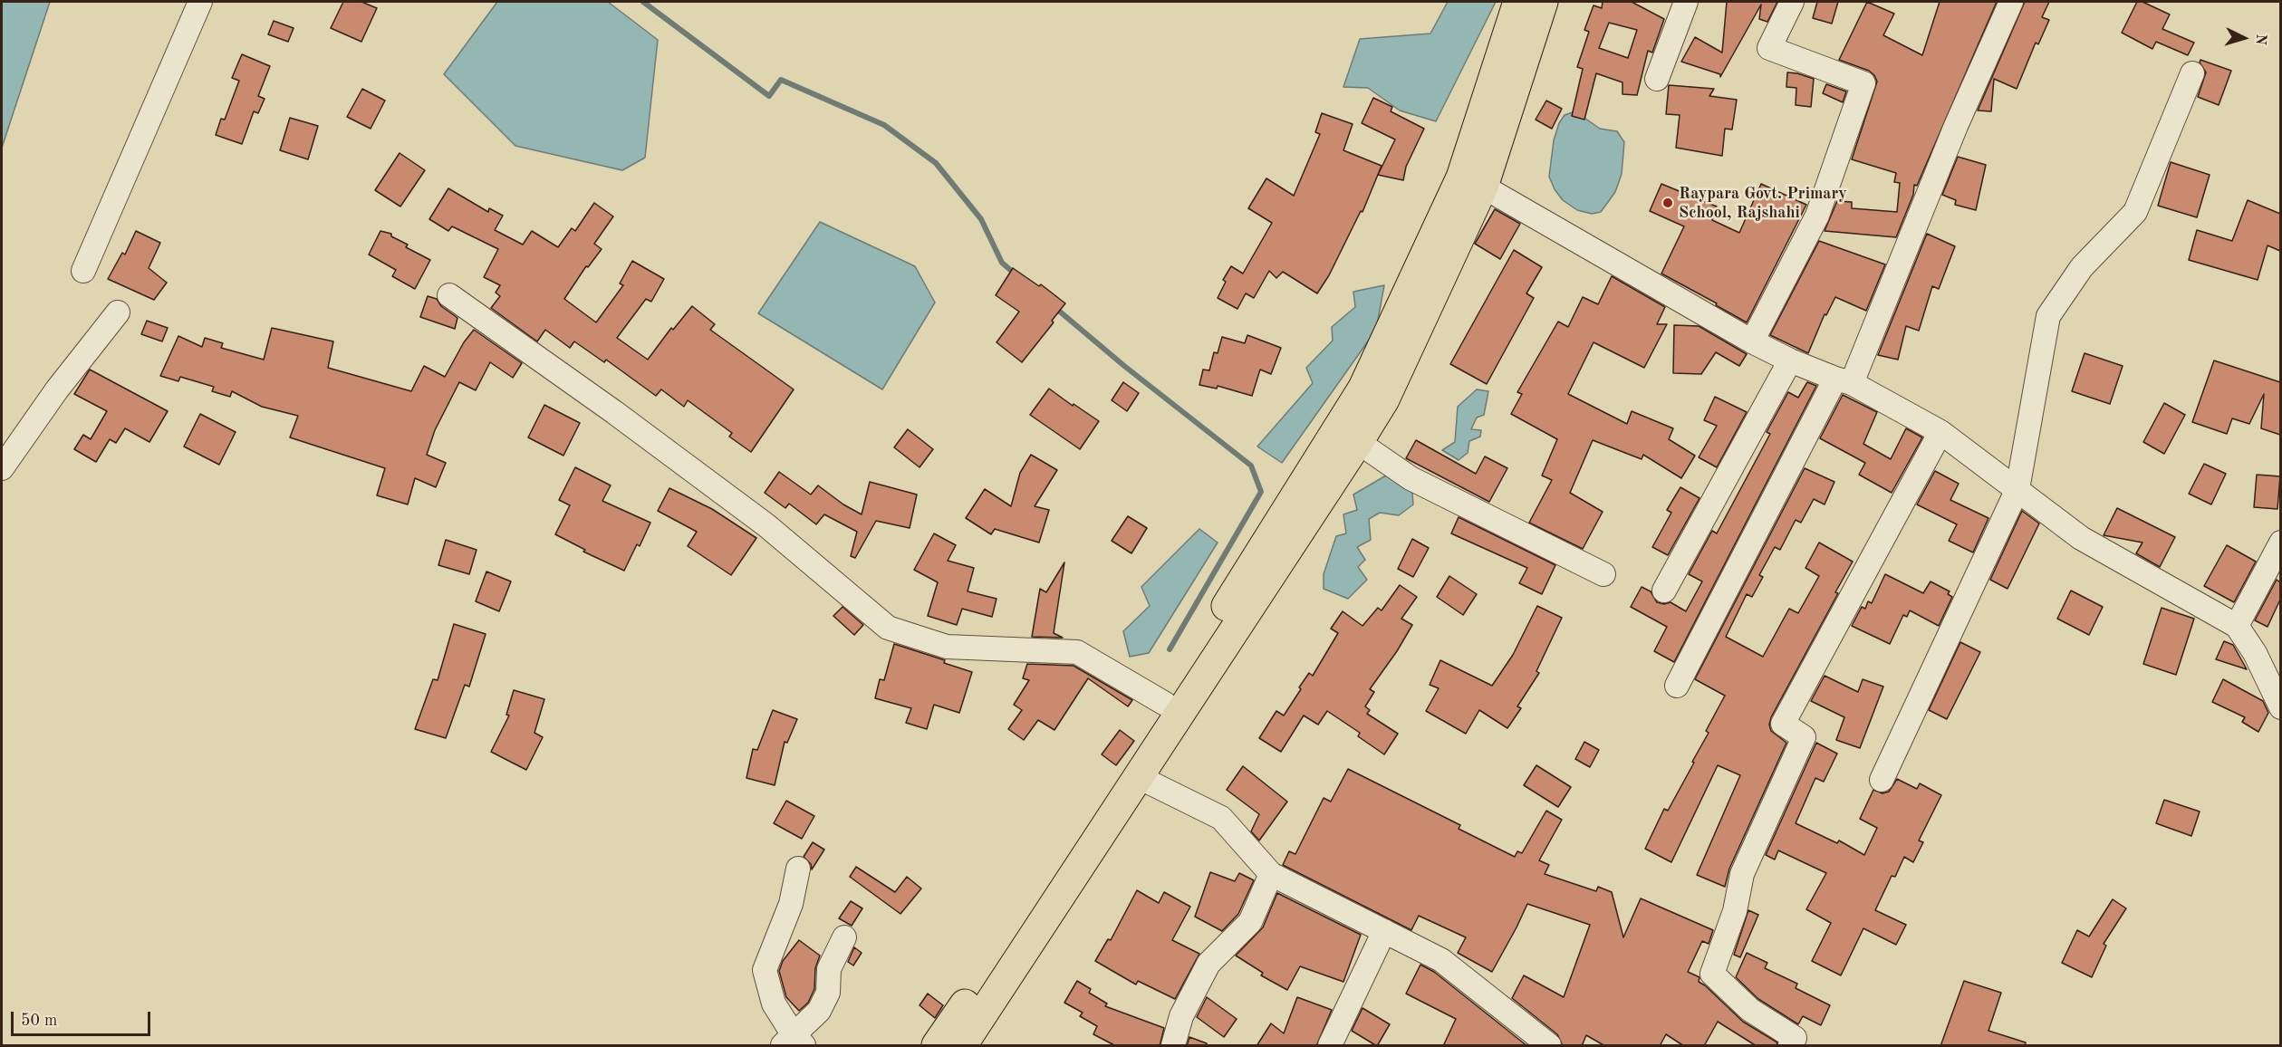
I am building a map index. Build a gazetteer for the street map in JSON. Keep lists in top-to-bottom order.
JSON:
{
  "places": ["Raypara Govt. Primary School, Rajshahi"],
  "scale_bar": "50 m",
  "north": "right"
}
